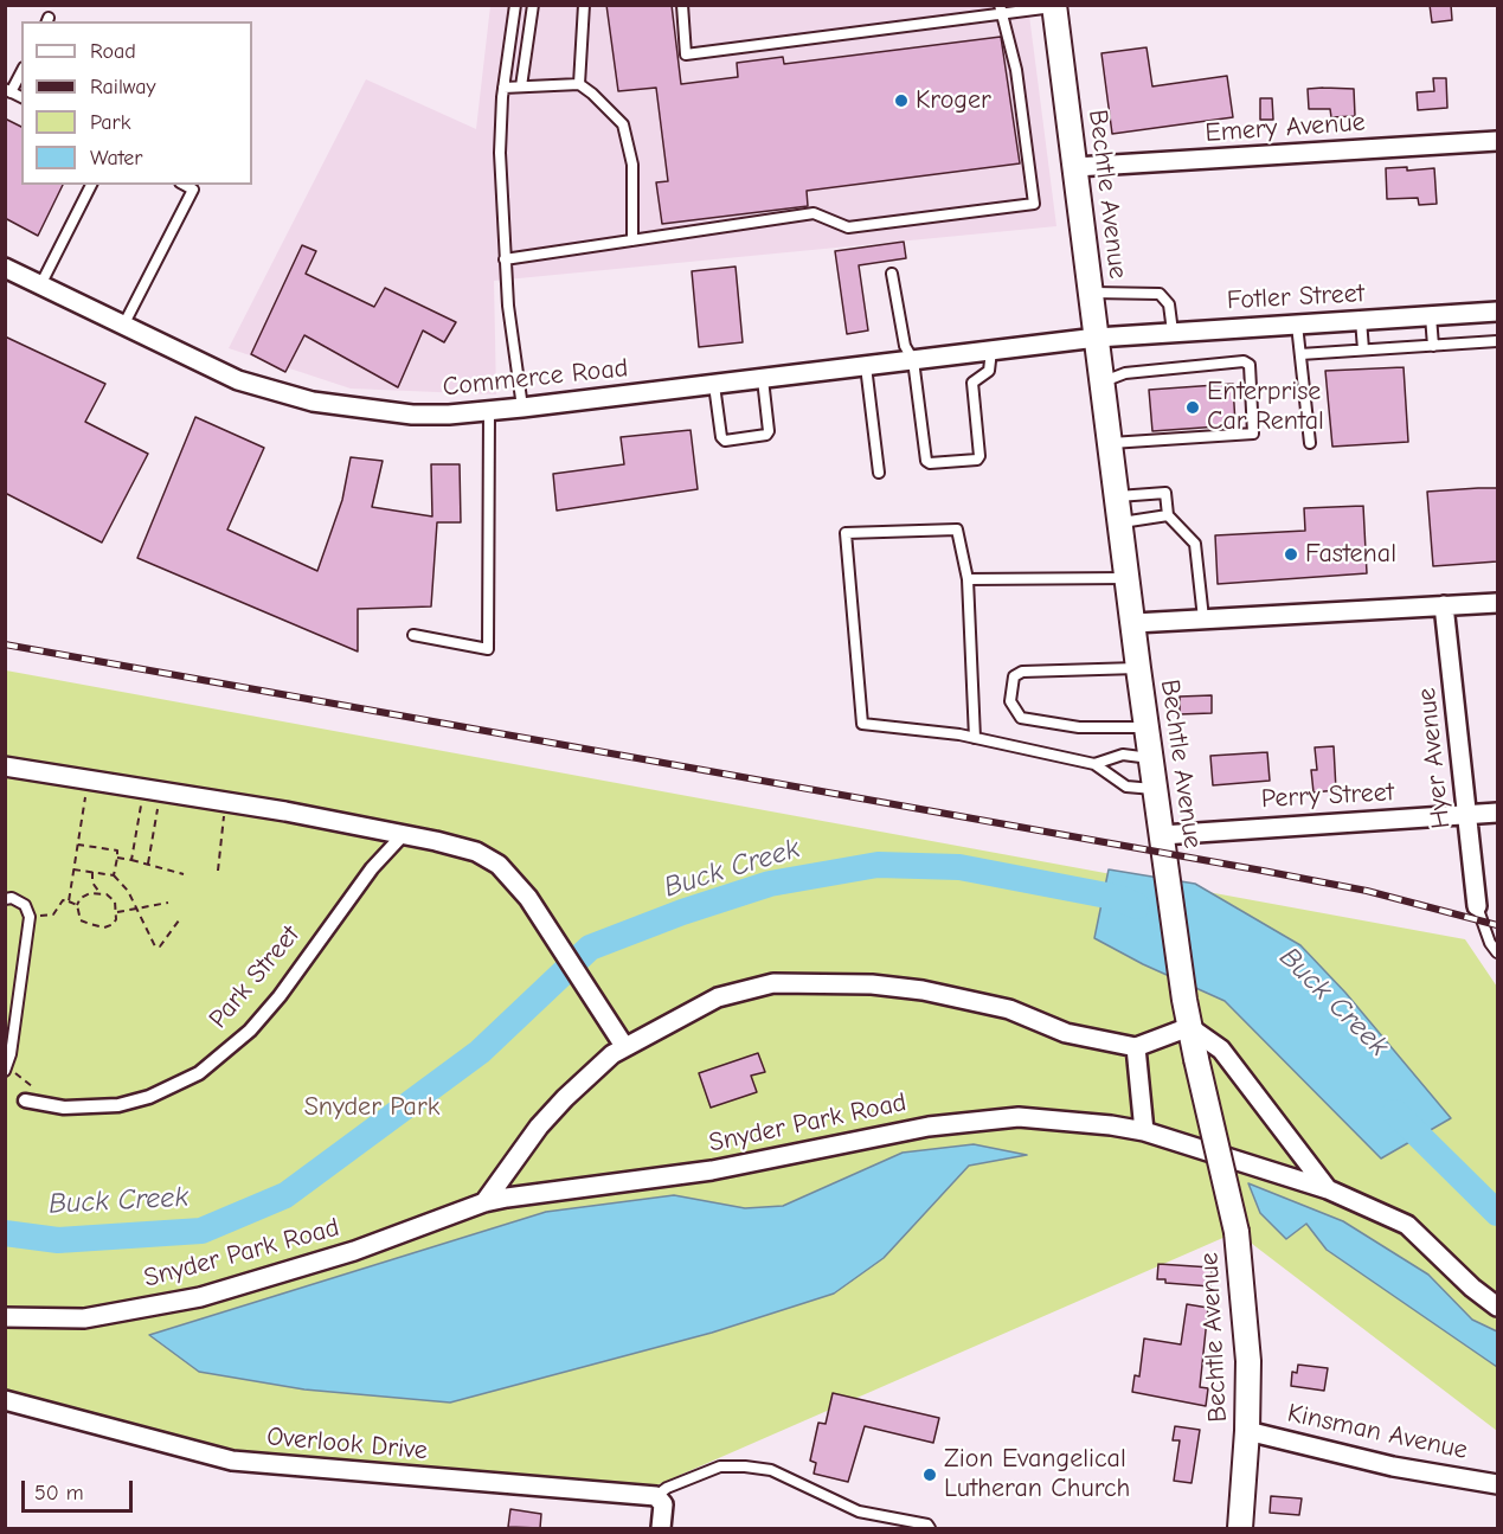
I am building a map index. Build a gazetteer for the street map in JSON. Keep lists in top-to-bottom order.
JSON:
{
  "streets": {
    "main road": ["Bechtle Avenue"],
    "street": [
      "Emery Avenue",
      "Fotler Street",
      "Commerce Road",
      "Hyer Avenue",
      "Perry Street",
      "Park Street",
      "Snyder Park Road",
      "Kinsman Avenue",
      "Overlook Drive"
    ]
  },
  "crossings": [
    ["Emery Avenue", "Bechtle Avenue"],
    ["Bechtle Avenue", "Fotler Street"],
    ["Bechtle Avenue", "Commerce Road"],
    ["Bechtle Avenue", "Perry Street"],
    ["Bechtle Avenue", "Kinsman Avenue"],
    ["Fotler Street", "Commerce Road"],
    ["Hyer Avenue", "Perry Street"]
  ],
  "water": ["Buck Creek"],
  "parks": ["Snyder Park"],
  "places": [
    "Kroger",
    "Enterprise Car Rental",
    "Fastenal",
    "Zion Evangelical Lutheran Church"
  ],
  "legend": [
    "Road",
    "Railway",
    "Park",
    "Water"
  ],
  "scale_bar": "50 m"
}
